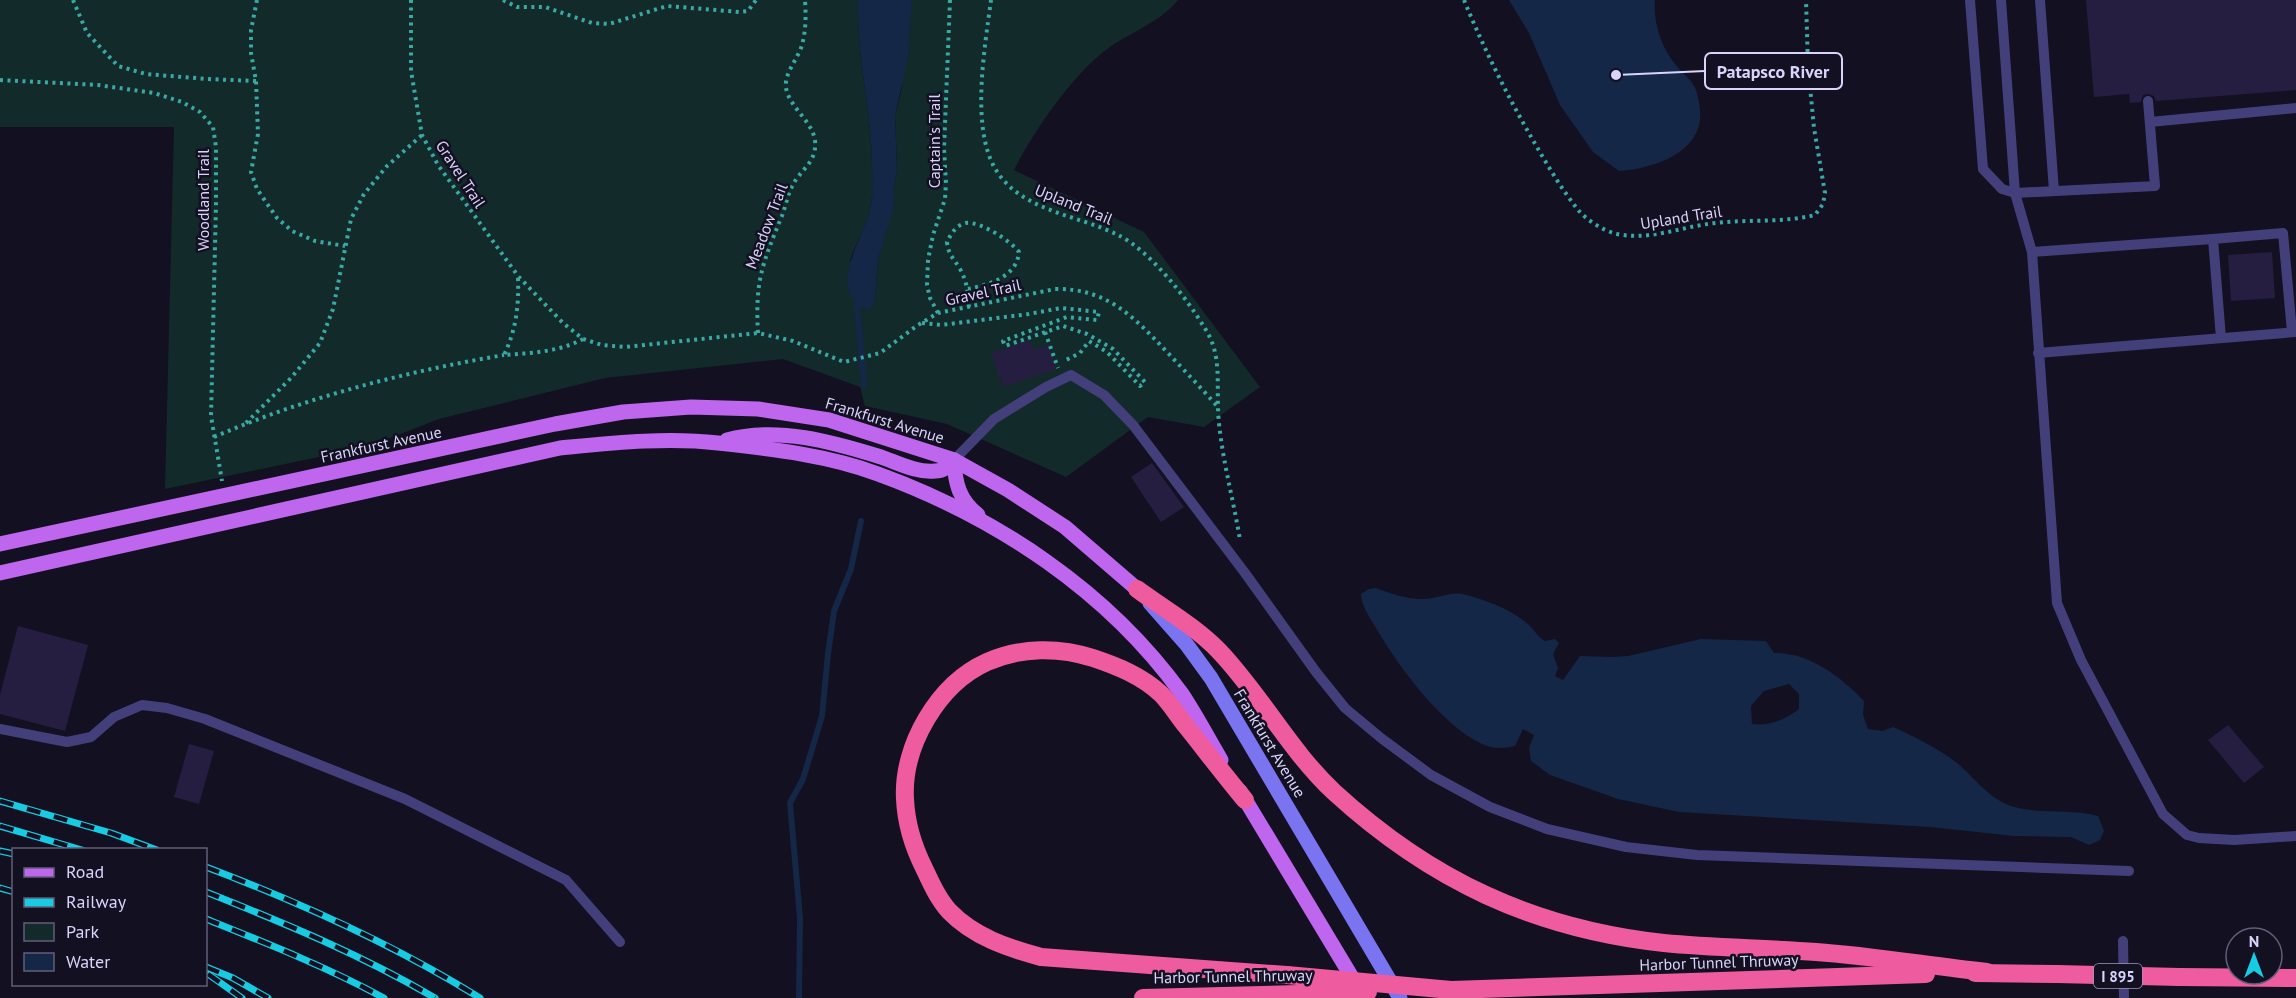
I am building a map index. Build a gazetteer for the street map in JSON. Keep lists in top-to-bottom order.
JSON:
{
  "streets": {
    "highway": ["Harbor Tunnel Thruway", "I 895"],
    "main road": ["Frankfurst Avenue"],
    "path": [
      "Captain's Trail",
      "Gravel Trail",
      "Woodland Trail",
      "Upland Trail",
      "Meadow Trail"
    ]
  },
  "crossings": [
    ["Captain's Trail", "Gravel Trail"],
    ["Gravel Trail", "Upland Trail"],
    ["Gravel Trail", "Meadow Trail"],
    ["Woodland Trail", "Frankfurst Avenue"]
  ],
  "places": ["Patapsco River"],
  "legend": [
    "Road",
    "Railway",
    "Park",
    "Water"
  ],
  "north": "top"
}
